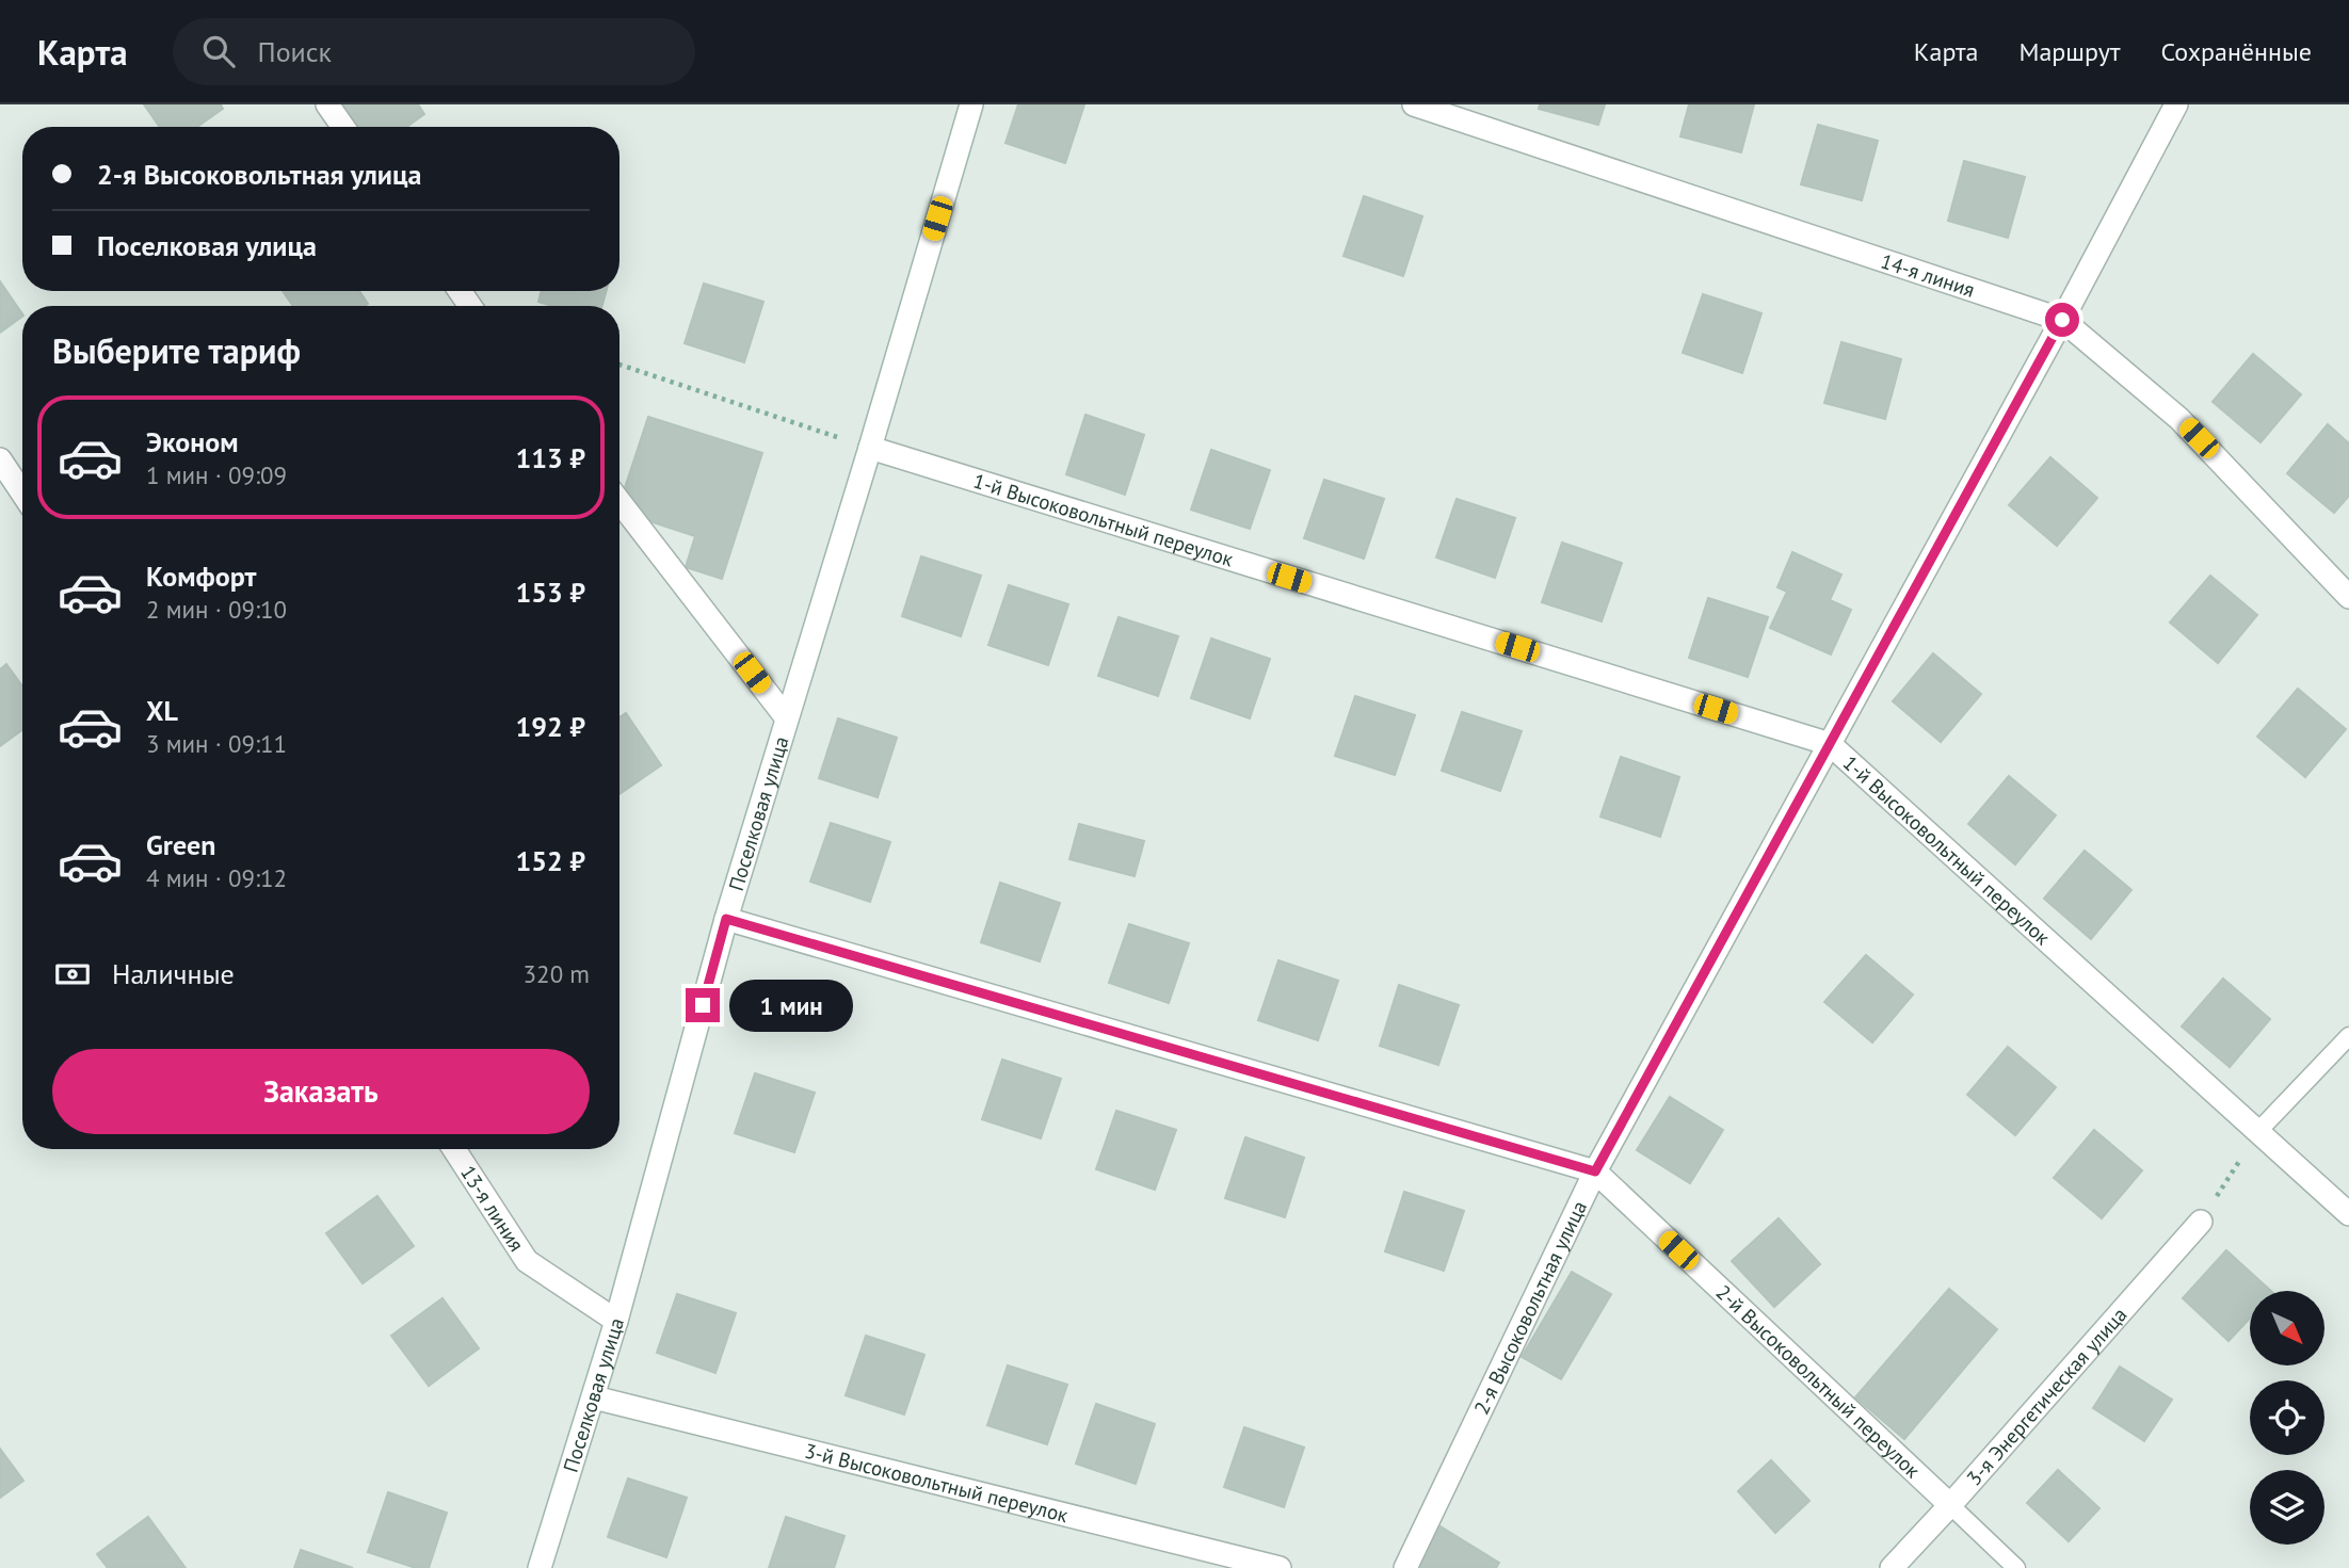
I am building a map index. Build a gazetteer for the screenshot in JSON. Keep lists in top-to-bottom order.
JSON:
{
  "streets": {
    "street": [
      "14-я линия",
      "1-й Высоковольтный переулок",
      "Поселковая улица",
      "13-я линия",
      "2-я Высоковольтная улица",
      "2-й Высоковольтный переулок",
      "3-я Энергетическая улица",
      "3-й Высоковольтный переулок"
    ]
  },
  "crossings": [
    ["14-я линия", "2-я Высоковольтная улица"],
    ["1-й Высоковольтный переулок", "Поселковая улица"],
    ["1-й Высоковольтный переулок", "2-я Высоковольтная улица"],
    ["Поселковая улица", "13-я линия"],
    ["Поселковая улица", "2-й Высоковольтный переулок"],
    ["Поселковая улица", "3-й Высоковольтный переулок"],
    ["2-я Высоковольтная улица", "2-й Высоковольтный переулок"],
    ["2-й Высоковольтный переулок", "3-я Энергетическая улица"]
  ],
  "north": "bottom right",
  "page": {
    "header": "Карта",
    "search": "Поиск",
    "nav": ["Карта", "Маршрут", "Сохранённые"],
    "banner": ["2-я Высоковольтная улица", "Поселковая улица"],
    "heading": "Выберите тариф",
    "list": [
      {
        "name": "Эконом",
        "note": "1 мин · 09:09",
        "value": "113 ₽"
      },
      {
        "name": "Комфорт",
        "note": "2 мин · 09:10",
        "value": "153 ₽"
      },
      {
        "name": "XL",
        "note": "3 мин · 09:11",
        "value": "192 ₽"
      },
      {
        "name": "Green",
        "note": "4 мин · 09:12",
        "value": "152 ₽"
      }
    ],
    "pay": ["Наличные", "320 m"],
    "bubble": "1 мин",
    "buttons": "Заказать"
  }
}
